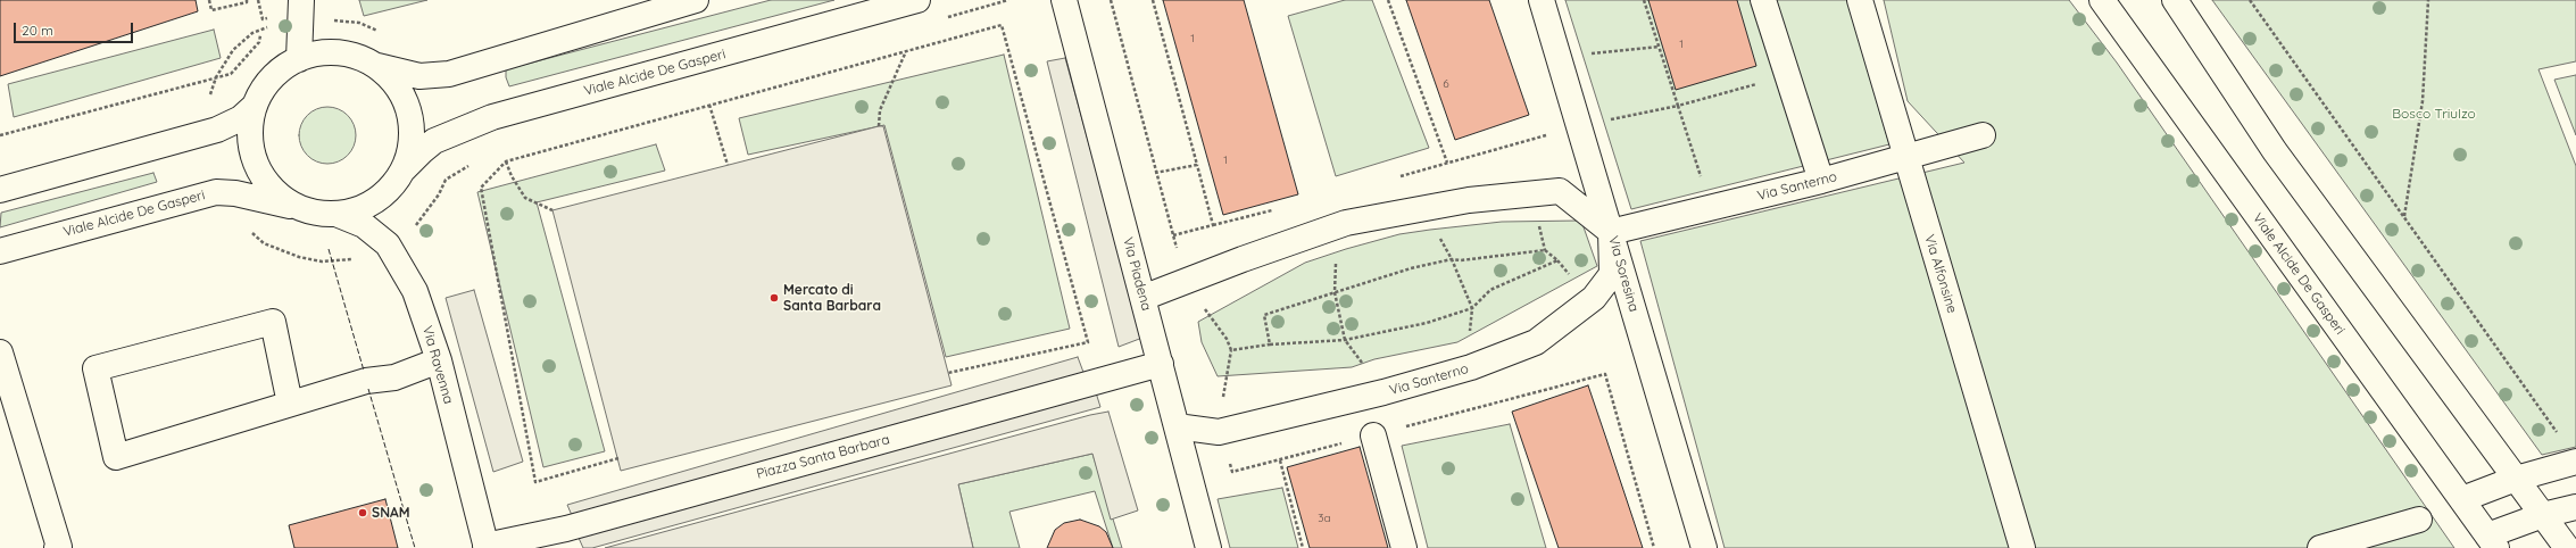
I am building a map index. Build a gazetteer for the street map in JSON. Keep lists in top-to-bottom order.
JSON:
{
  "streets": {
    "street": [
      "Viale Alcide De Gasperi",
      "Via Santerno",
      "Via Piadena",
      "Via Soresina",
      "Via Alfonsine",
      "Via Ravenna",
      "Piazza Santa Barbara"
    ]
  },
  "crossings": [
    ["Viale Alcide De Gasperi", "Via Ravenna"],
    ["Via Santerno", "Via Piadena"],
    ["Via Santerno", "Via Soresina"],
    ["Via Santerno", "Via Alfonsine"],
    ["Via Piadena", "Piazza Santa Barbara"],
    ["Via Ravenna", "Piazza Santa Barbara"]
  ],
  "parks": ["Bosco Triulzo"],
  "places": ["Mercato di Santa Barbara", "SNAM"],
  "house_numbers": [
    "1",
    "1",
    "6",
    "1",
    "3a"
  ],
  "scale_bar": "20 m"
}
